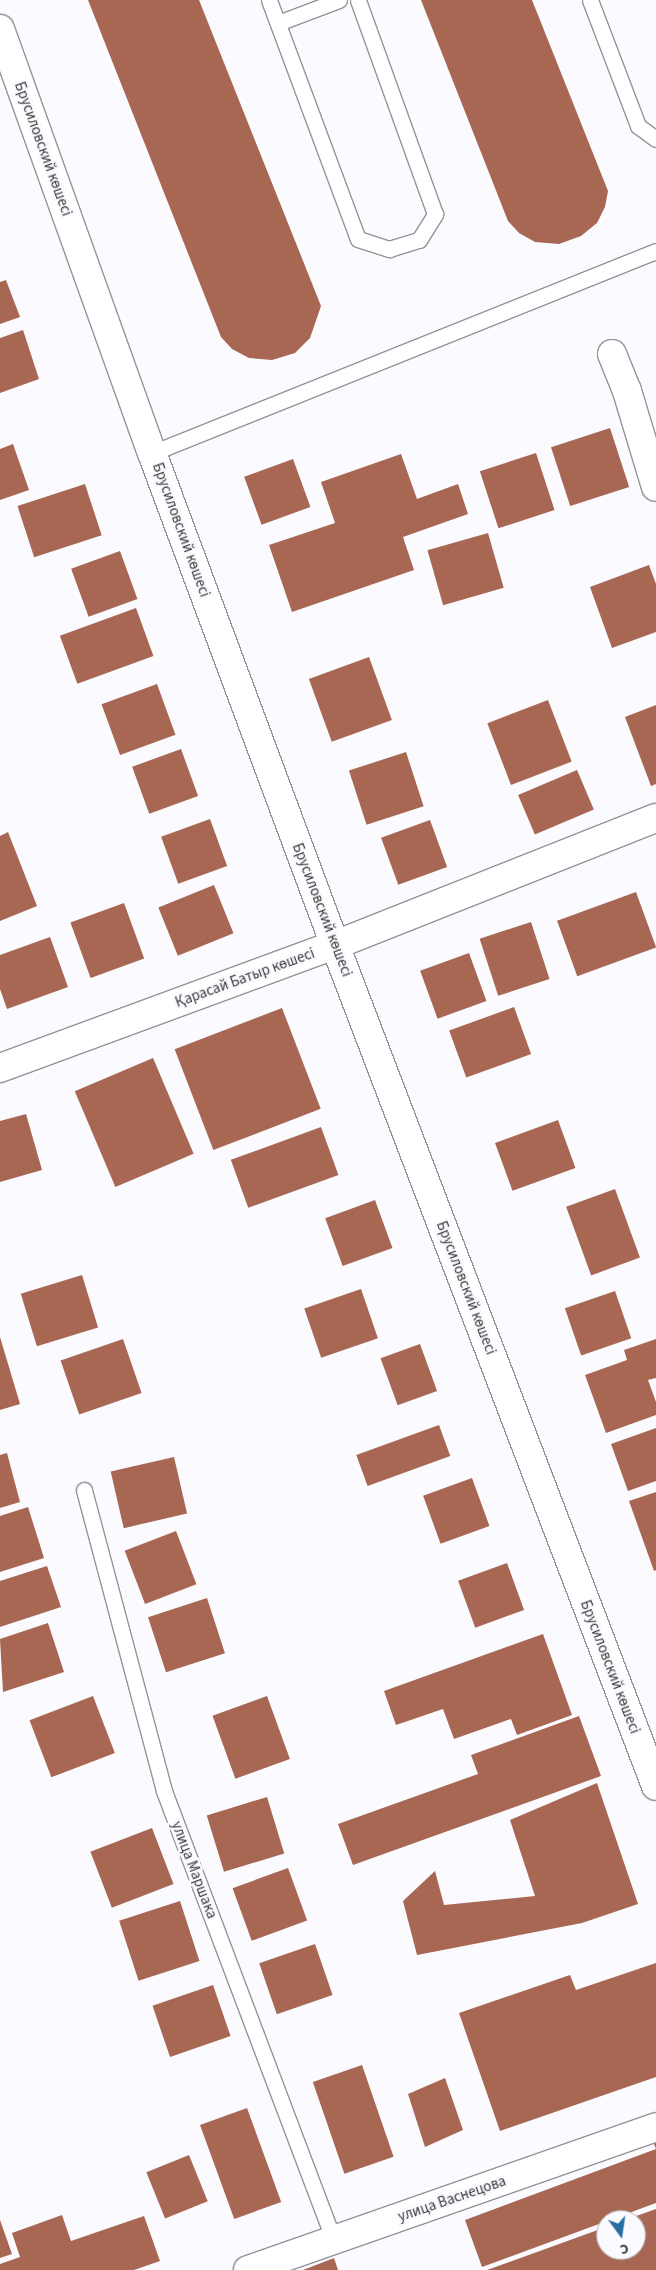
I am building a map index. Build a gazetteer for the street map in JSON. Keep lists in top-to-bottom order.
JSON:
{
  "streets": {
    "street": ["Брусиловский көшесі", "Қарасай Батыр көшесі", "улица Васнецова"],
    "lane": ["улица Маршака"]
  },
  "crossings": [
    ["Брусиловский көшесі", "Қарасай Батыр көшесі"],
    ["улица Маршака", "улица Васнецова"]
  ],
  "north": "bottom"
}
